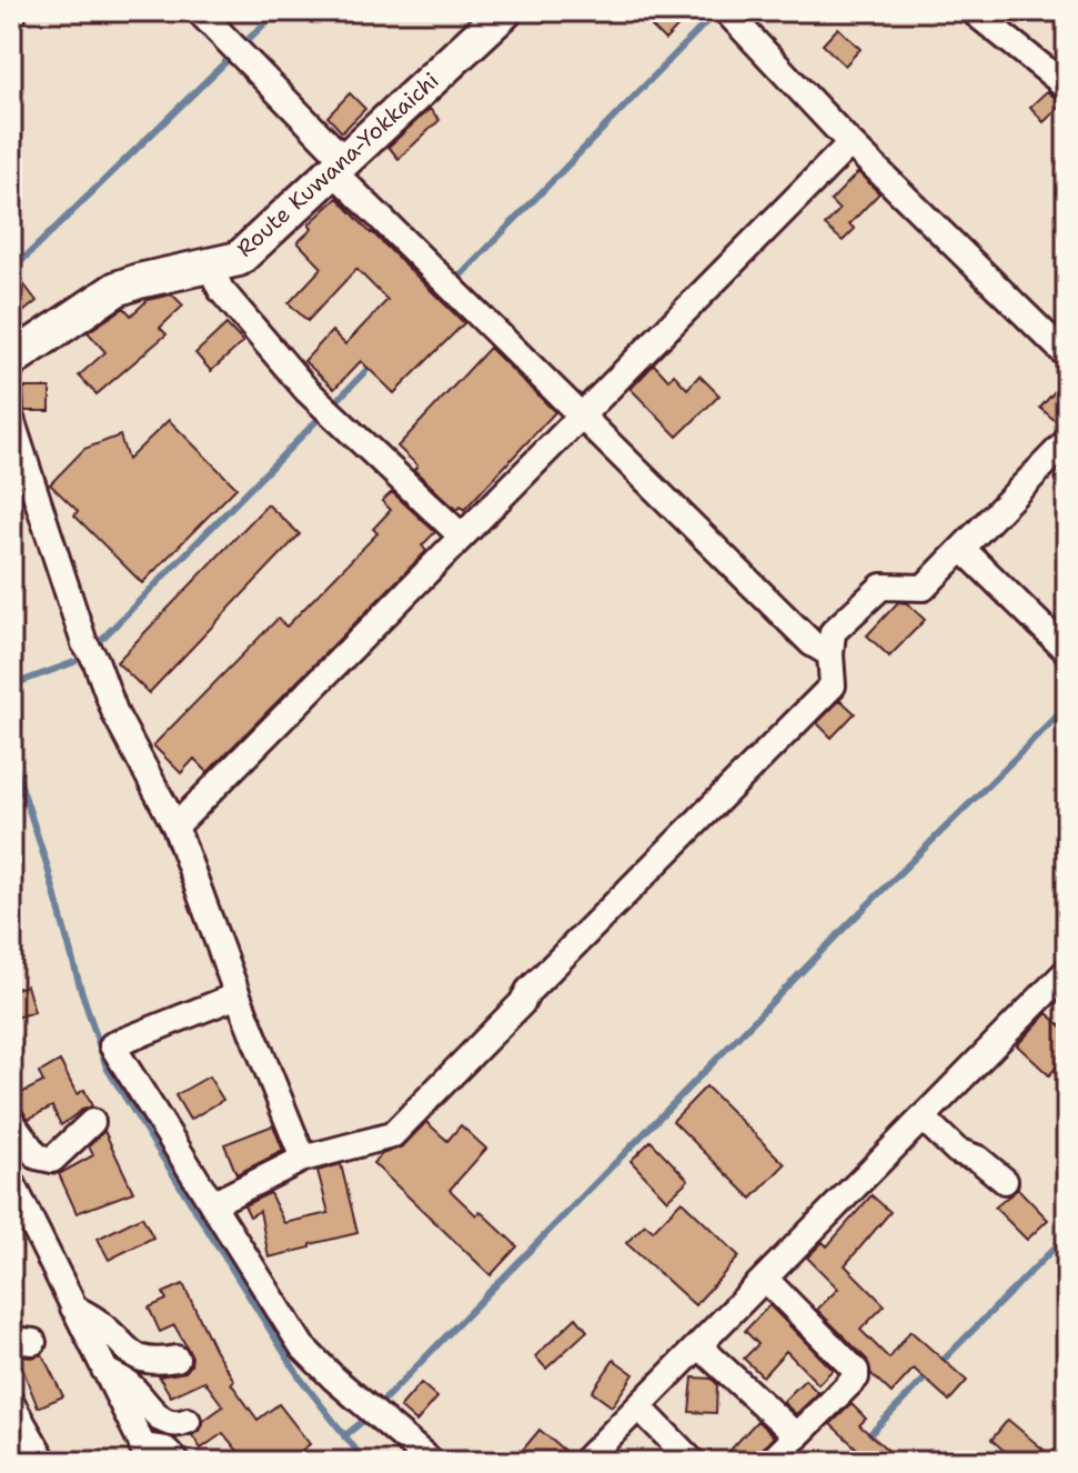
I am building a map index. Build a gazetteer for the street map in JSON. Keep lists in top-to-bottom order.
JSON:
{
  "streets": {
    "main road": ["Route Kuwana-Yokkaichi"]
  }
}
